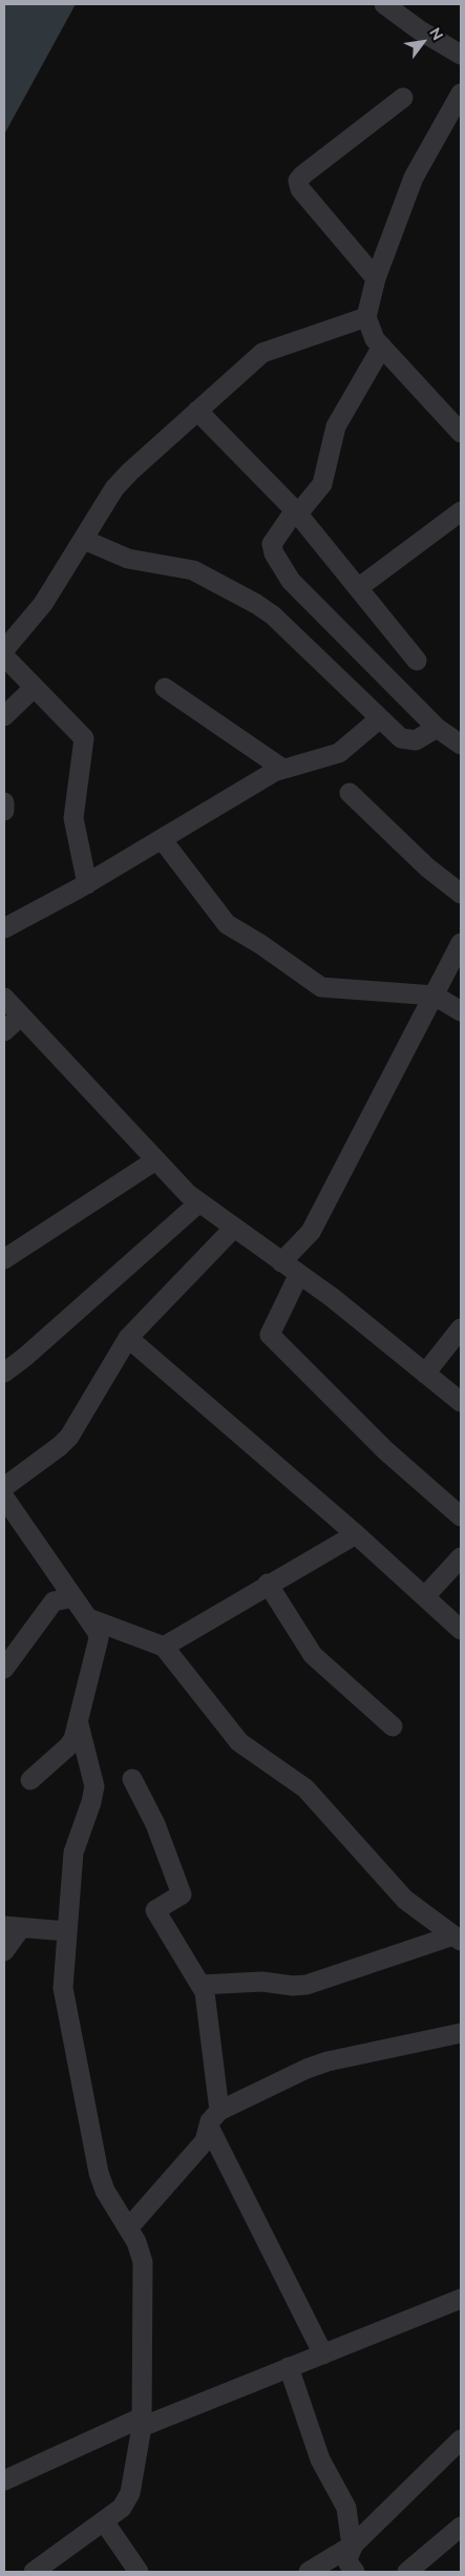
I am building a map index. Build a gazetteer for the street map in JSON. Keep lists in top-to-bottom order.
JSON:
{
  "north": "top right"
}
